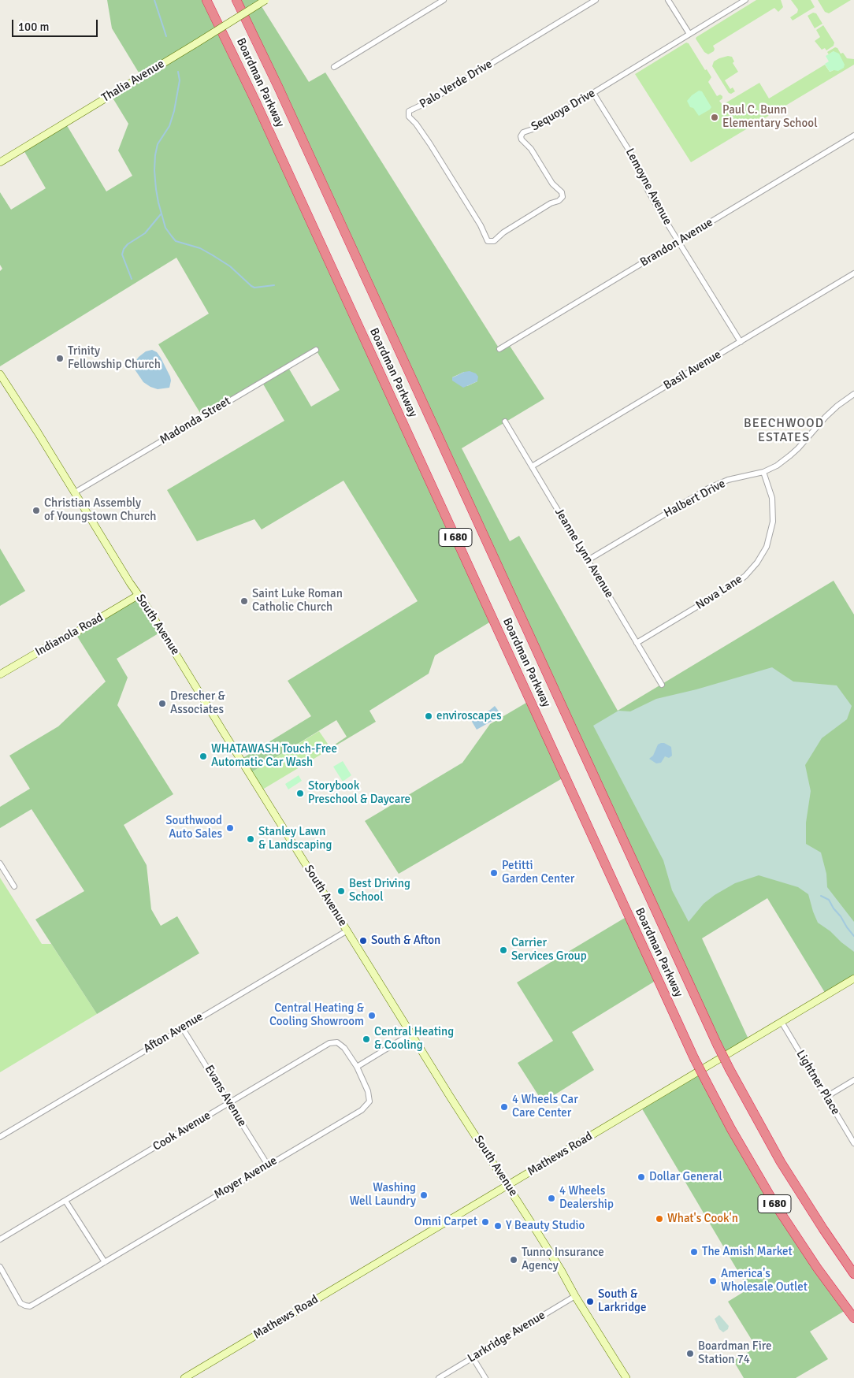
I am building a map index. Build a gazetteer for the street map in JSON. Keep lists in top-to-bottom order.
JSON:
{
  "streets": {
    "highway": ["Boardman Parkway", "I 680"],
    "street": [
      "Thalia Avenue",
      "Palo Verde Drive",
      "Sequoya Drive",
      "Lemoyne Avenue",
      "Brandon Avenue",
      "Basil Avenue",
      "Madonda Street",
      "Halbert Drive",
      "Jeanne Lynn Avenue",
      "Nova Lane",
      "South Avenue",
      "Indianola Road",
      "Afton Avenue",
      "Lightner Place",
      "Evans Avenue",
      "Cook Avenue",
      "Mathews Road",
      "Moyer Avenue",
      "Larkridge Avenue"
    ]
  },
  "crossings": [
    ["Palo Verde Drive", "Sequoya Drive"],
    ["Sequoya Drive", "Lemoyne Avenue"],
    ["Lemoyne Avenue", "Brandon Avenue"],
    ["Lemoyne Avenue", "Basil Avenue"],
    ["Basil Avenue", "Jeanne Lynn Avenue"],
    ["Madonda Street", "South Avenue"],
    ["Halbert Drive", "Jeanne Lynn Avenue"],
    ["Halbert Drive", "Nova Lane"],
    ["Jeanne Lynn Avenue", "Nova Lane"],
    ["South Avenue", "Indianola Road"],
    ["South Avenue", "Afton Avenue"],
    ["South Avenue", "Mathews Road"],
    ["South Avenue", "Larkridge Avenue"],
    ["Afton Avenue", "Evans Avenue"],
    ["Lightner Place", "Mathews Road"],
    ["Evans Avenue", "Cook Avenue"],
    ["Evans Avenue", "Moyer Avenue"],
    ["Cook Avenue", "Moyer Avenue"]
  ],
  "districts": ["BEECHWOOD ESTATES"],
  "places": [
    "Paul C. Bunn Elementary School",
    "Trinity Fellowship Church",
    "Christian Assembly of Youngstown Church",
    "Saint Luke Roman Catholic Church",
    "Drescher & Associates",
    "enviroscapes",
    "WHATAWASH Touch-Free Automatic Car Wash",
    "Storybook Preschool & Daycare",
    "Southwood Auto Sales",
    "Stanley Lawn & Landscaping",
    "Petitti Garden Center",
    "Best Driving School",
    "South & Afton",
    "Carrier Services Group",
    "Central Heating & Cooling Showroom",
    "Central Heating & Cooling",
    "4 Wheels Car Care Center",
    "Dollar General",
    "Washing Well Laundry",
    "4 Wheels Dealership",
    "What's Cook'n",
    "Omni Carpet",
    "Y Beauty Studio",
    "The Amish Market",
    "Tunno Insurance Agency",
    "America's Wholesale Outlet",
    "South & Larkridge",
    "Boardman Fire Station 74"
  ],
  "scale_bar": "100 m"
}
